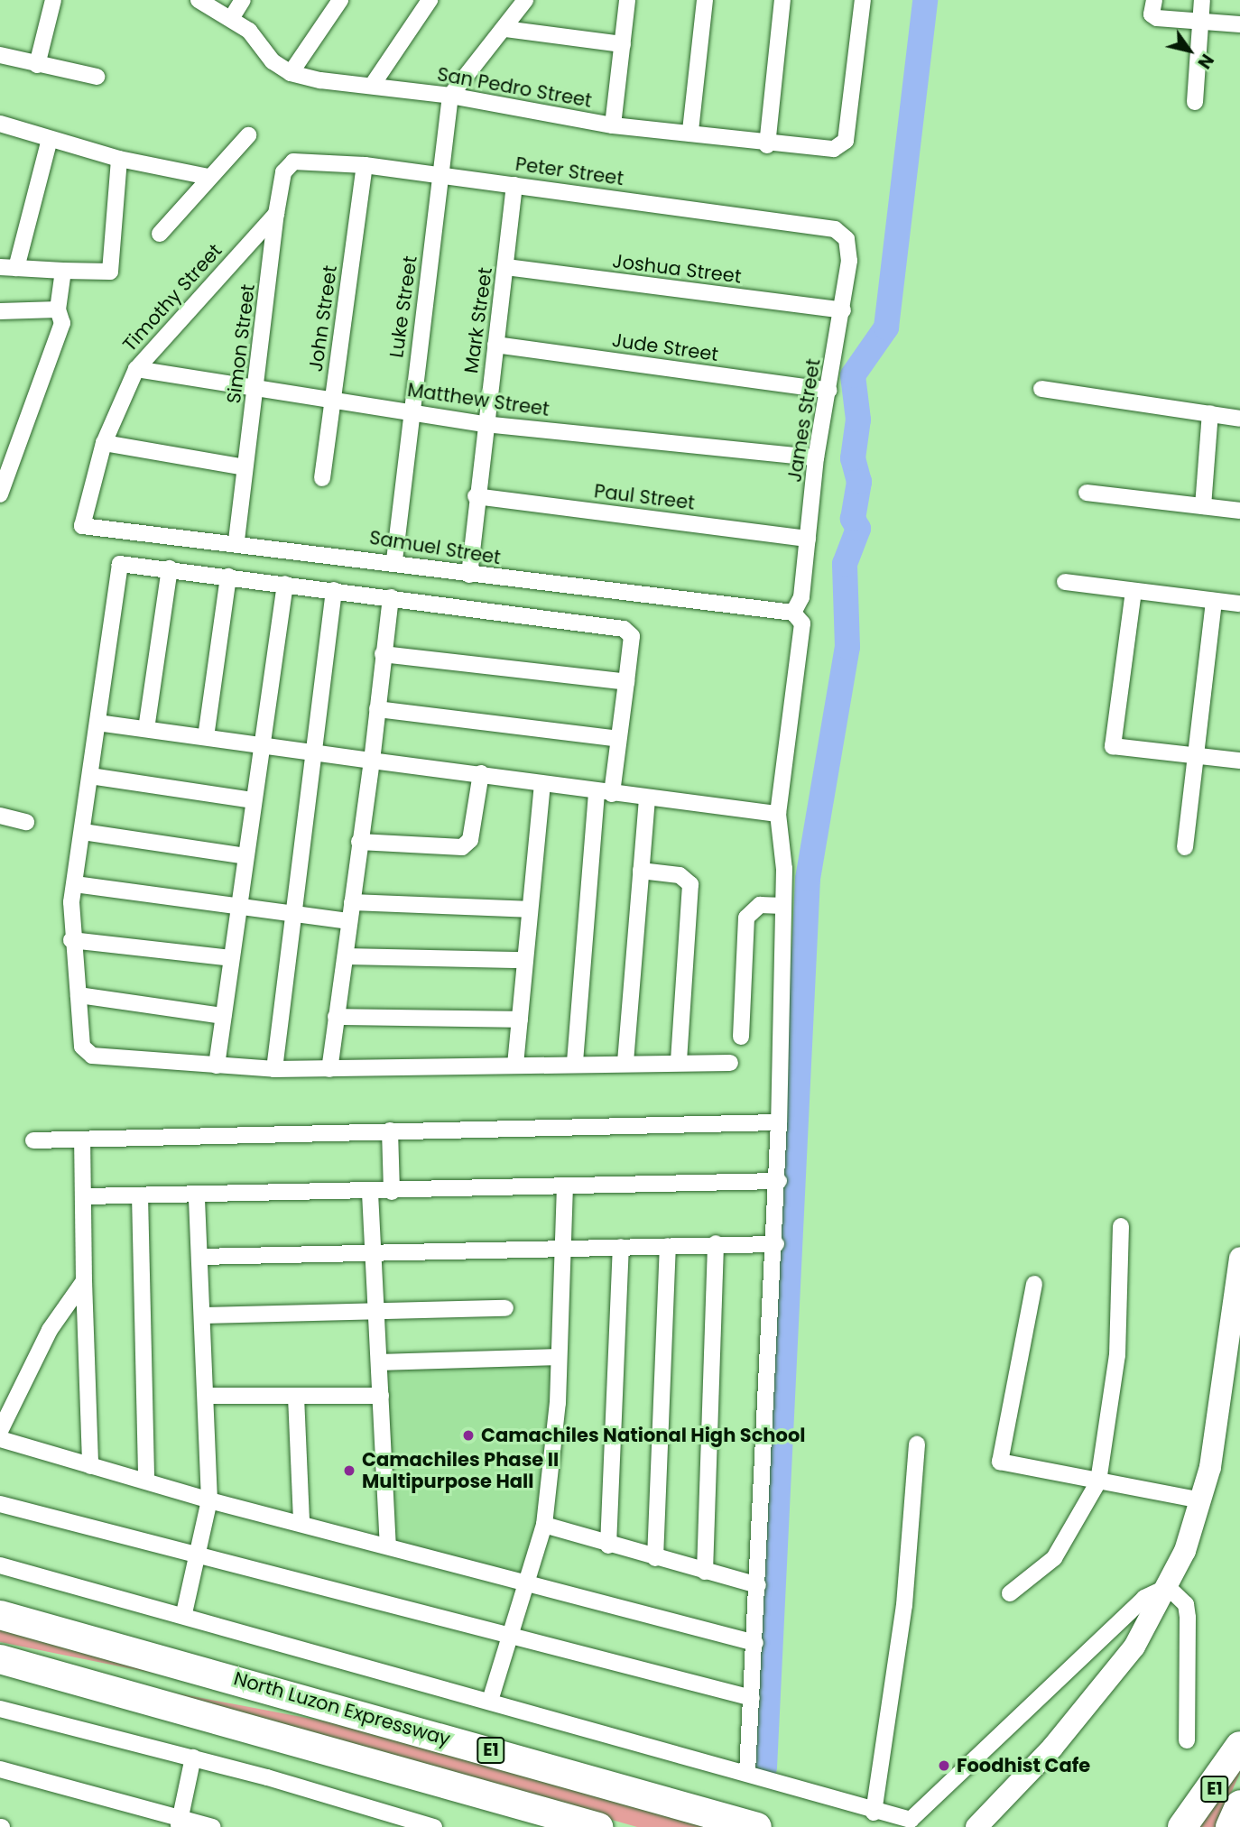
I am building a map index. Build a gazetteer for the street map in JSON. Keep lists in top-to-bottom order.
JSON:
{
  "streets": {
    "highway": ["North Luzon Expressway", "E1"],
    "street": [
      "San Pedro Street",
      "Peter Street",
      "Joshua Street",
      "Timothy Street",
      "Luke Street",
      "John Street",
      "Mark Street",
      "Simon Street",
      "Jude Street",
      "Matthew Street",
      "James Street",
      "Paul Street",
      "Samuel Street"
    ]
  },
  "crossings": [
    ["San Pedro Street", "Luke Street"],
    ["Peter Street", "Luke Street"],
    ["Peter Street", "John Street"],
    ["Peter Street", "Mark Street"],
    ["Peter Street", "Simon Street"],
    ["Peter Street", "James Street"],
    ["Joshua Street", "Mark Street"],
    ["Joshua Street", "James Street"],
    ["Timothy Street", "Simon Street"],
    ["Timothy Street", "Matthew Street"],
    ["Timothy Street", "Samuel Street"],
    ["Luke Street", "Matthew Street"],
    ["Luke Street", "Samuel Street"],
    ["John Street", "Matthew Street"],
    ["Mark Street", "Jude Street"],
    ["Mark Street", "Matthew Street"],
    ["Mark Street", "Paul Street"],
    ["Mark Street", "Samuel Street"],
    ["Simon Street", "Matthew Street"],
    ["Simon Street", "Samuel Street"],
    ["Jude Street", "James Street"],
    ["Matthew Street", "James Street"],
    ["James Street", "Paul Street"],
    ["James Street", "Samuel Street"]
  ],
  "places": ["Camachiles National High School", "Camachiles Phase II Multipurpose Hall", "Foodhist Cafe"],
  "north": "bottom right"
}
